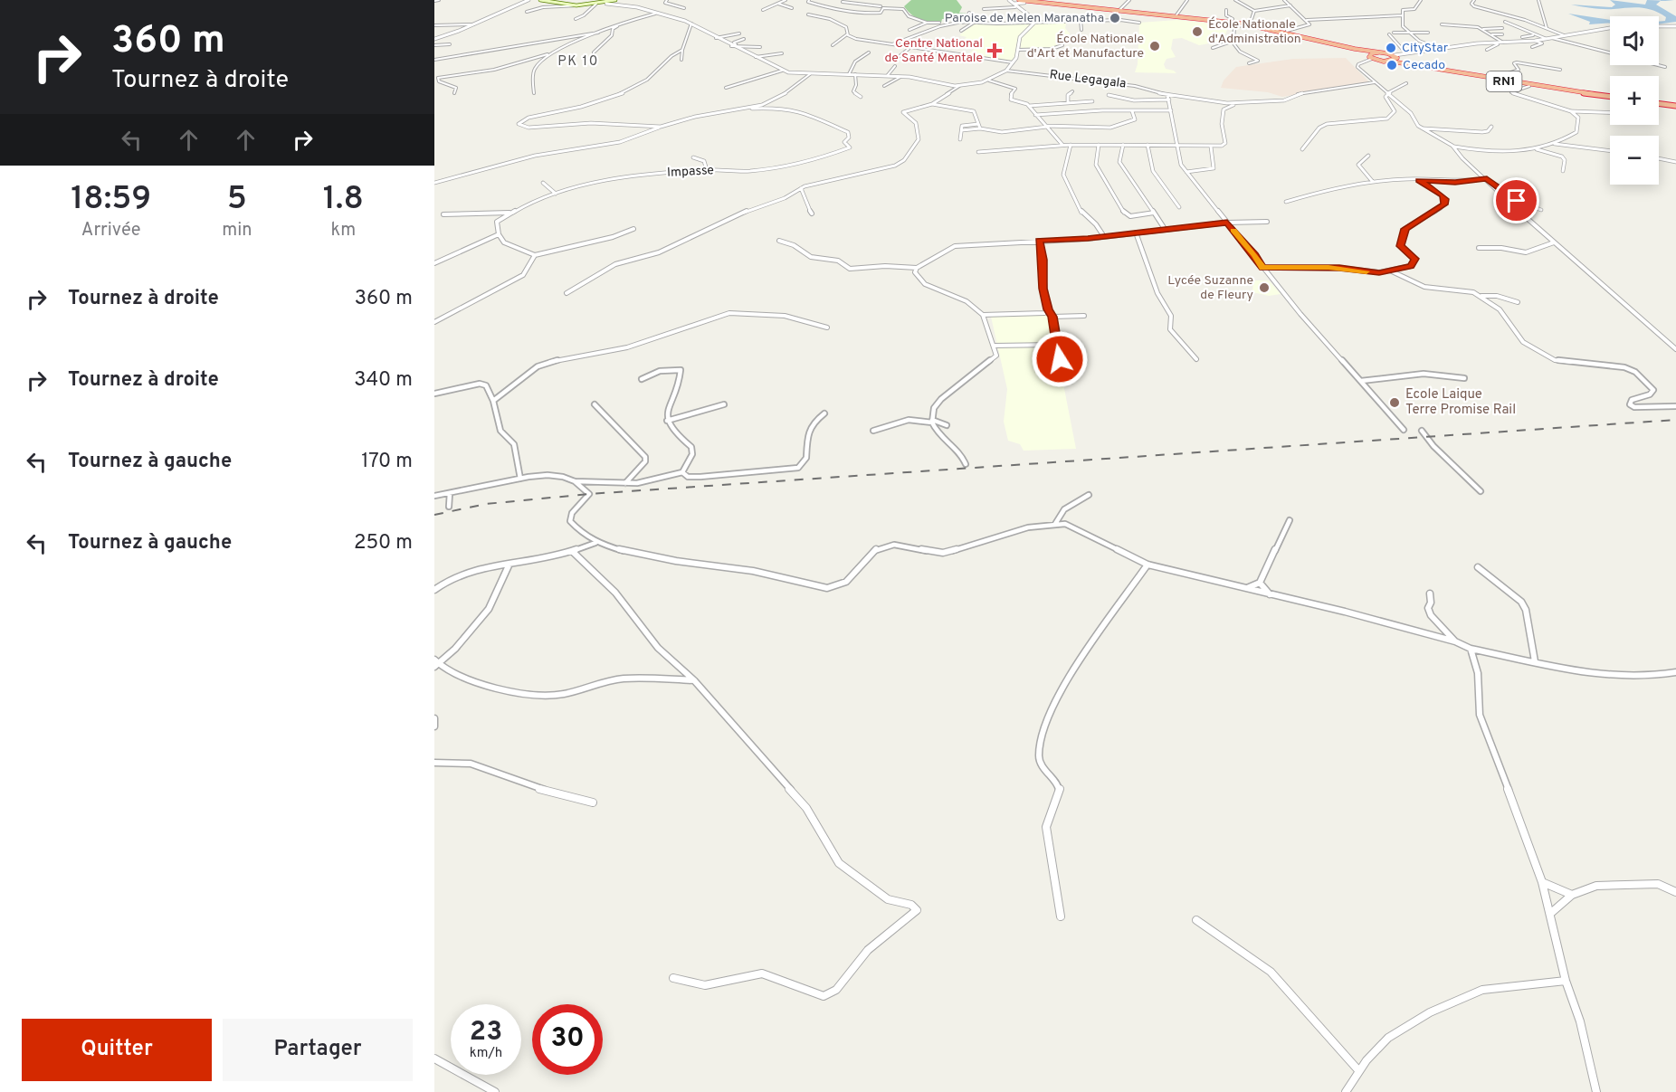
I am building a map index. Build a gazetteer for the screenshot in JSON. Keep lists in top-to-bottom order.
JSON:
{
  "streets": {
    "highway": ["RN1"],
    "street": ["Rue Legagala", "Impasse"]
  },
  "districts": ["PK 10"],
  "places": {
    "other": [
      "Paroise de Melen Maranatha",
      "École Nationale d'Administration",
      "École Nationale d'Art et Manufacture",
      "CityStar",
      "Cecado",
      "Lycée Suzanne de Fleury",
      "Ecole Laique Terre Promise Rail"
    ],
    "health": ["Centre National de Santé Mentale"]
  },
  "page": {
    "turn": ["360 m", "Tournez à droite"],
    "map_buttons": ["+", "−"],
    "eta": [
      "18:59",
      "Arrivée",
      "5",
      "min",
      "1.8",
      "km"
    ],
    "list": [
      {
        "name": "Tournez à droite",
        "value": "360 m"
      },
      {
        "name": "Tournez à droite",
        "value": "340 m"
      },
      {
        "name": "Tournez à gauche",
        "value": "170 m"
      },
      {
        "name": "Tournez à gauche",
        "value": "250 m"
      }
    ],
    "speed": "23 km/h",
    "limit": "30",
    "buttons": ["Quitter", "Partager"]
  }
}
